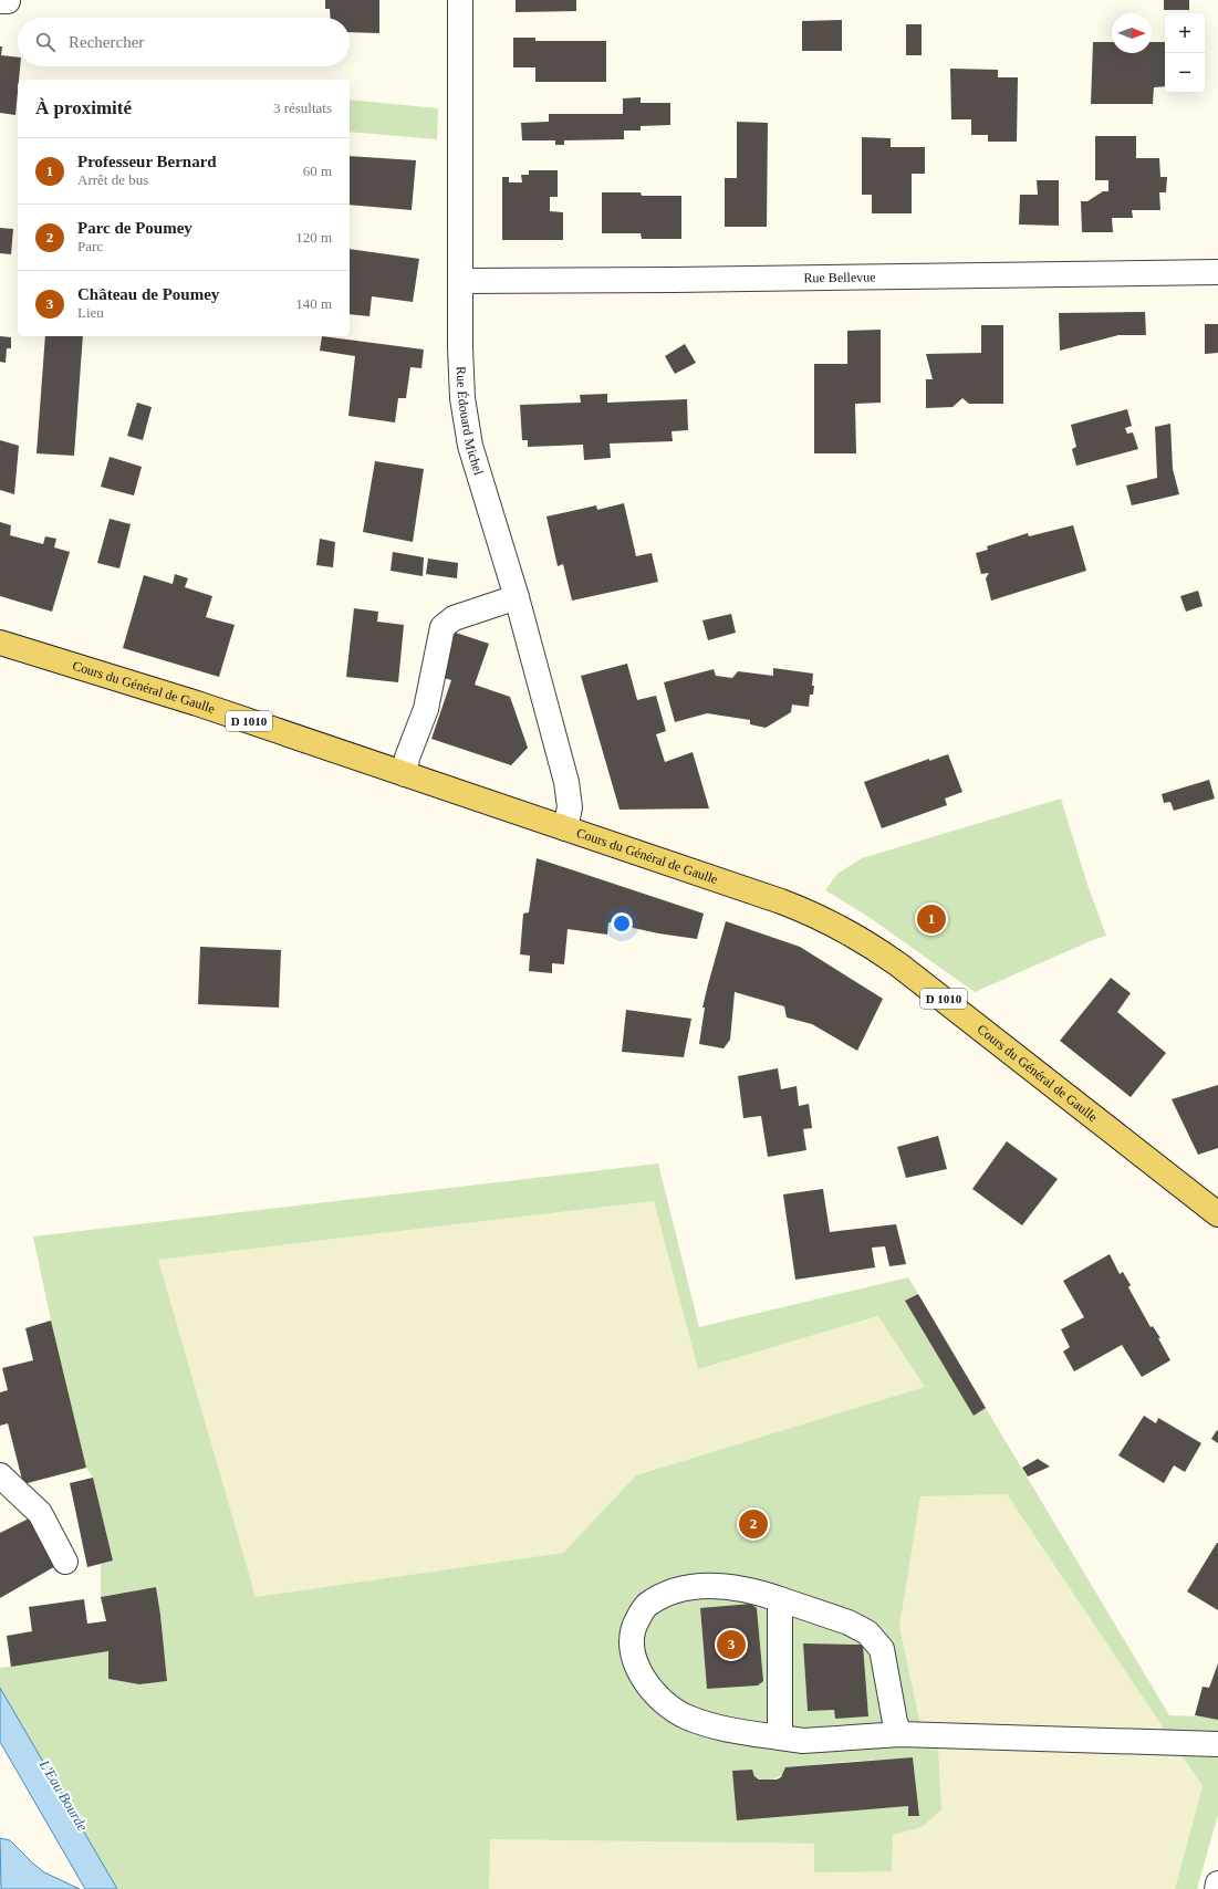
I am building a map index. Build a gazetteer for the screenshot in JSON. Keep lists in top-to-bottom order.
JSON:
{
  "streets": {
    "main road": ["Cours du Général de Gaulle", "D 1010"],
    "street": ["Rue Bellevue", "Rue Édouard Michel"]
  },
  "crossings": [
    ["Rue Bellevue", "Rue Édouard Michel"],
    ["Rue Édouard Michel", "Cours du Général de Gaulle"]
  ],
  "water": ["L'Eau Bourde"],
  "north": "right",
  "page": {
    "map_buttons": ["+", "−"],
    "search": "Rechercher",
    "heading": ["À proximité", "3 résultats"],
    "list": [
      {
        "mark": "1",
        "name": "Professeur Bernard",
        "note": "Arrêt de bus",
        "value": "60 m"
      },
      {
        "mark": "2",
        "name": "Parc de Poumey",
        "note": "Parc",
        "value": "120 m"
      },
      {
        "mark": "3",
        "name": "Château de Poumey",
        "note": "Lieu",
        "value": "140 m"
      }
    ],
    "pins": ["1", "2", "3"]
  }
}
